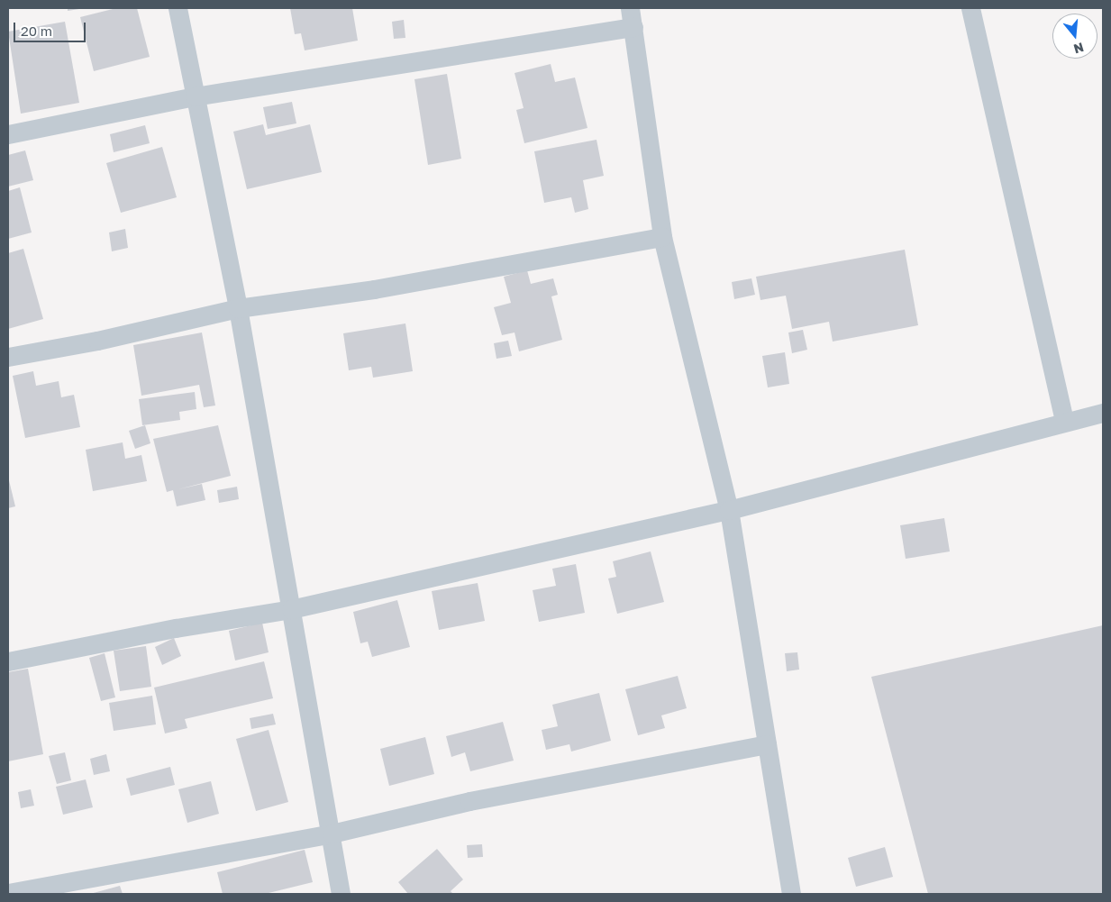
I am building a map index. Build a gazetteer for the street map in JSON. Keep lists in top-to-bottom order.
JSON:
{
  "scale_bar": "20 m",
  "north": "bottom"
}
